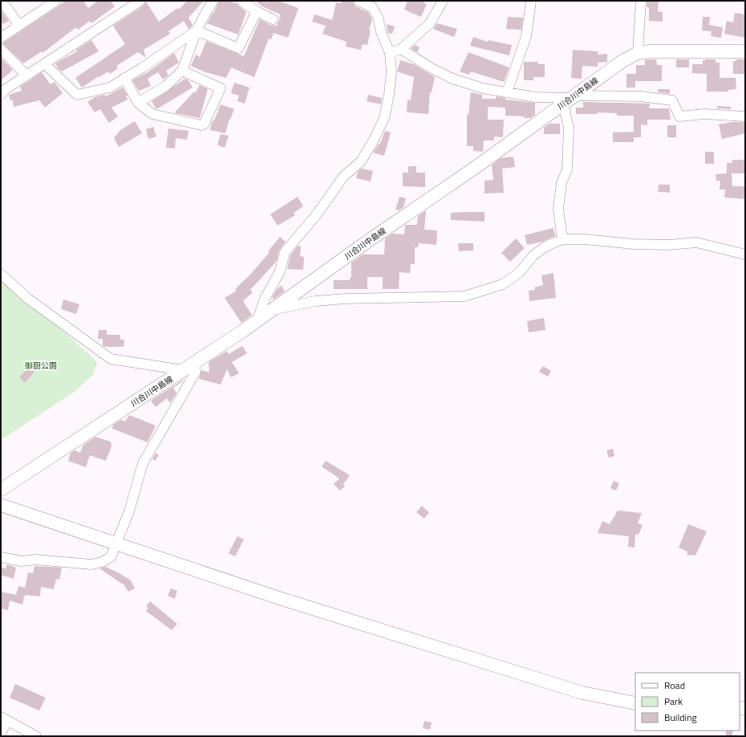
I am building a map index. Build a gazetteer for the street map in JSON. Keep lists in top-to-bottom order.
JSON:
{
  "streets": {
    "main road": ["川合川中島線"]
  },
  "parks": ["御厨公園"],
  "legend": ["Road", "Park", "Building"]
}
